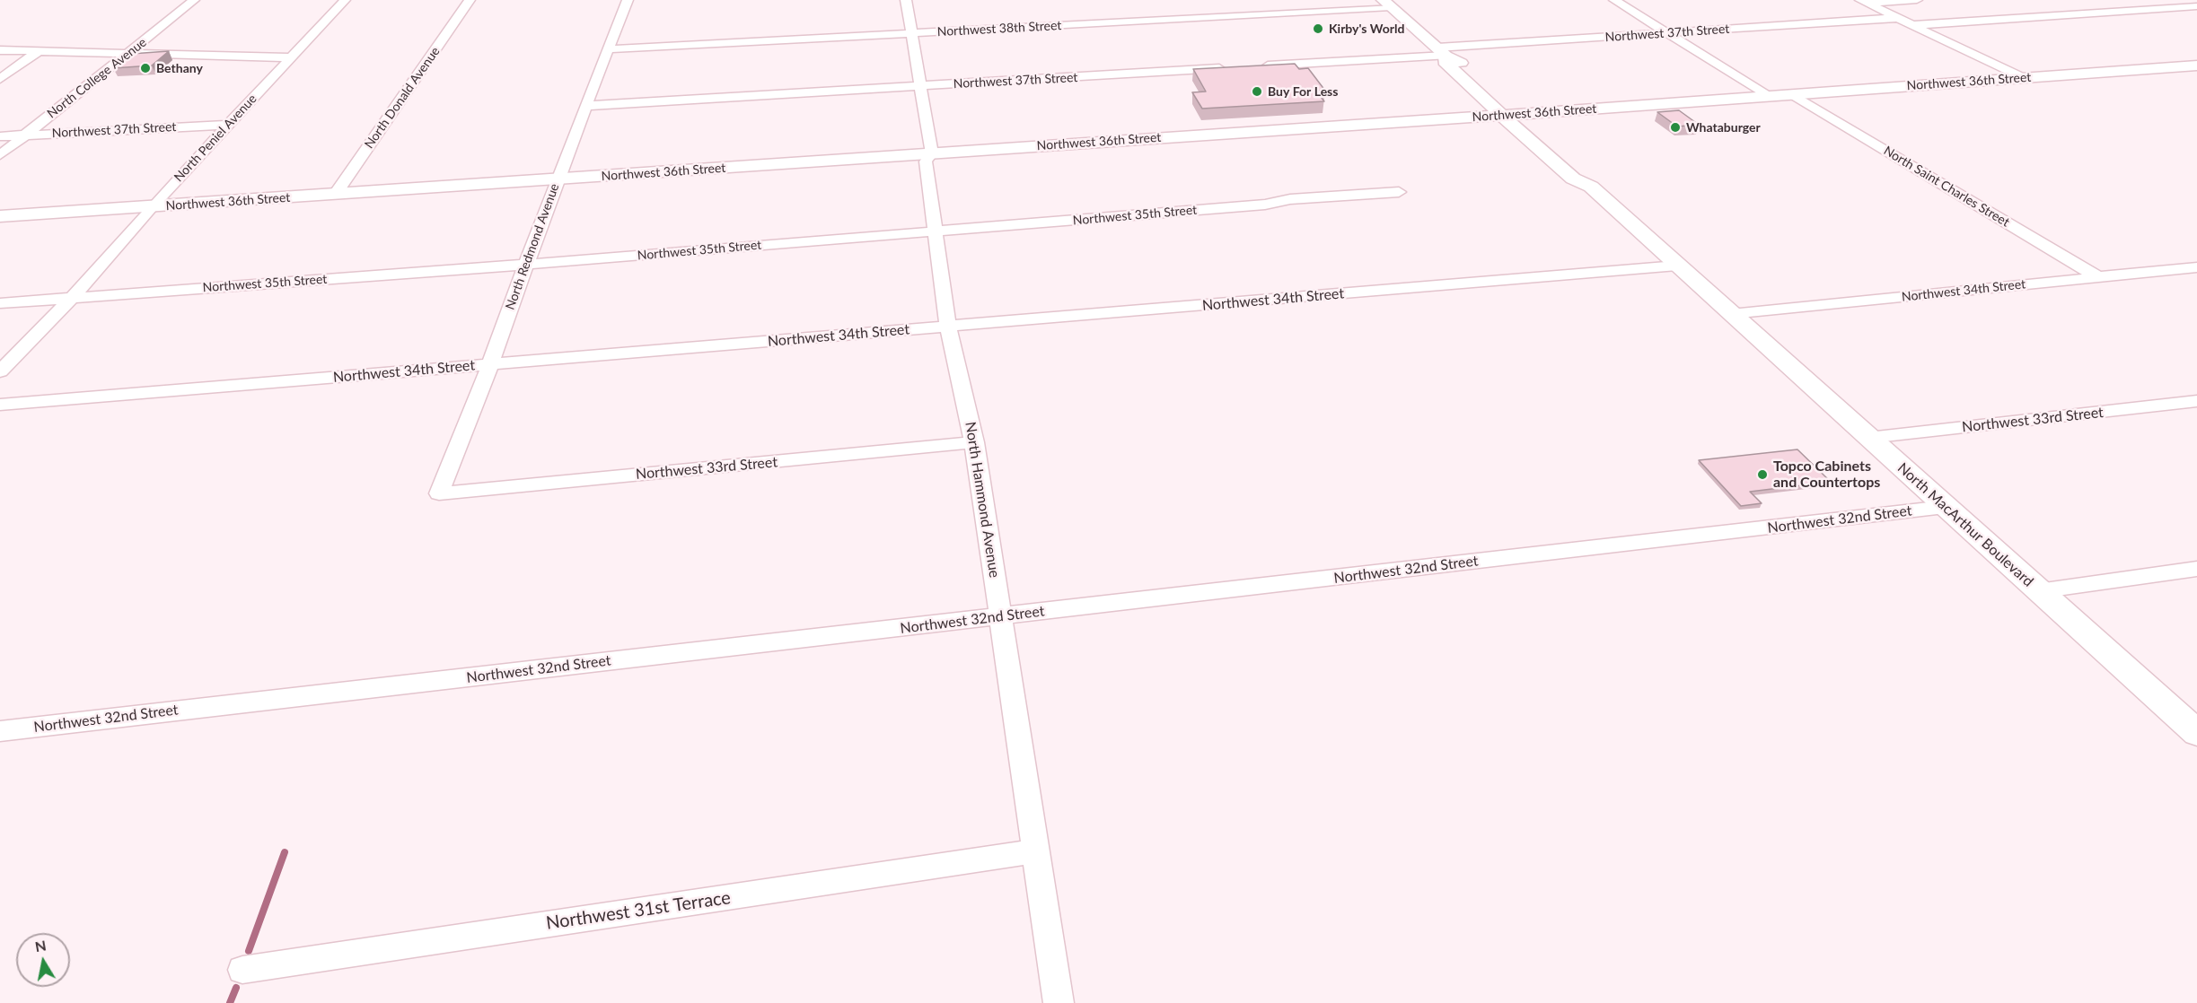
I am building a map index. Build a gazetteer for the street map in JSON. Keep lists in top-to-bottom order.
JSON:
{
  "streets": {
    "main road": ["Northwest 36th Street", "North MacArthur Boulevard"],
    "street": [
      "Northwest 38th Street",
      "Northwest 37th Street",
      "North College Avenue",
      "North Donald Avenue",
      "North Peniel Avenue",
      "North Saint Charles Street",
      "Northwest 35th Street",
      "North Redmond Avenue",
      "Northwest 34th Street",
      "Northwest 33rd Street",
      "North Hammond Avenue",
      "Northwest 32nd Street",
      "Northwest 31st Terrace"
    ]
  },
  "crossings": [
    ["Northwest 38th Street", "North Redmond Avenue"],
    ["Northwest 38th Street", "North Hammond Avenue"],
    ["Northwest 38th Street", "North MacArthur Boulevard"],
    ["Northwest 37th Street", "North College Avenue"],
    ["Northwest 37th Street", "North Peniel Avenue"],
    ["Northwest 37th Street", "North Redmond Avenue"],
    ["Northwest 37th Street", "North Hammond Avenue"],
    ["Northwest 37th Street", "North MacArthur Boulevard"],
    ["Northwest 36th Street", "North Donald Avenue"],
    ["Northwest 36th Street", "North Peniel Avenue"],
    ["Northwest 36th Street", "North Saint Charles Street"],
    ["Northwest 36th Street", "North Redmond Avenue"],
    ["Northwest 36th Street", "North Hammond Avenue"],
    ["Northwest 36th Street", "North MacArthur Boulevard"],
    ["North Peniel Avenue", "Northwest 35th Street"],
    ["North Saint Charles Street", "Northwest 34th Street"],
    ["Northwest 35th Street", "North Redmond Avenue"],
    ["Northwest 35th Street", "North Hammond Avenue"],
    ["North Redmond Avenue", "Northwest 34th Street"],
    ["North Redmond Avenue", "Northwest 33rd Street"],
    ["Northwest 34th Street", "North Hammond Avenue"],
    ["Northwest 34th Street", "North MacArthur Boulevard"],
    ["Northwest 33rd Street", "North Hammond Avenue"],
    ["Northwest 33rd Street", "North MacArthur Boulevard"],
    ["North Hammond Avenue", "Northwest 32nd Street"],
    ["North Hammond Avenue", "Northwest 31st Terrace"],
    ["Northwest 32nd Street", "North MacArthur Boulevard"]
  ],
  "places": [
    "Kirby's World",
    "Bethany",
    "Buy For Less",
    "Whataburger",
    "Topco Cabinets and Countertops"
  ],
  "north": "top"
}
